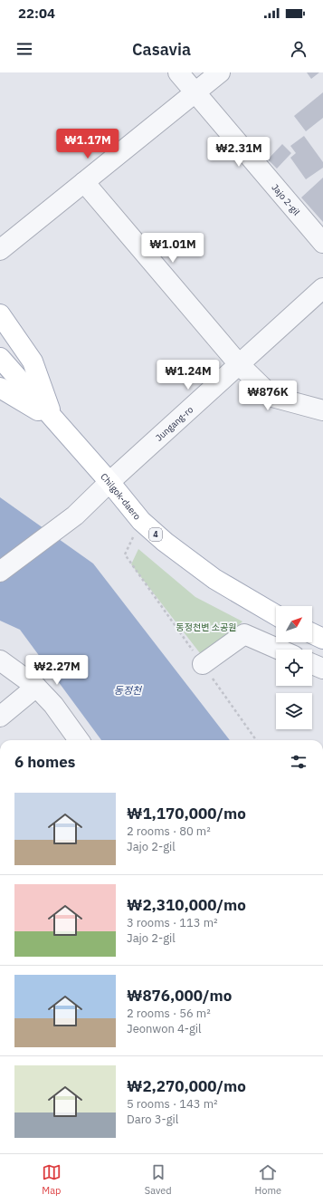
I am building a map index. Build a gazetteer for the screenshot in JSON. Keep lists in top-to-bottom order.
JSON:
{
  "streets": {
    "main road": ["Chilgok-daero", "4"],
    "street": ["Jajo 2-gil", "Jungang-ro"]
  },
  "crossings": [
    ["Jungang-ro", "Chilgok-daero"]
  ],
  "water": ["동정천"],
  "parks": ["동정천변 소공원"],
  "north": "top right",
  "page": {
    "status": "22:04",
    "header": "Casavia",
    "price": [
      "₩1.17M",
      "₩2.31M",
      "₩1.01M",
      "₩1.24M",
      "₩876K",
      "₩2.27M"
    ],
    "heading": "6 homes",
    "list": [
      {
        "name": "₩1,170,000/mo",
        "note": "2 rooms · 80 m² · Jajo 2-gil"
      },
      {
        "name": "₩2,310,000/mo",
        "note": "3 rooms · 113 m² · Jajo 2-gil"
      },
      {
        "name": "₩876,000/mo",
        "note": "2 rooms · 56 m² · Jeonwon 4-gil"
      },
      {
        "name": "₩2,270,000/mo",
        "note": "5 rooms · 143 m² · Daro 3-gil"
      }
    ],
    "tabs": ["Map", "Saved", "Home"]
  }
}
